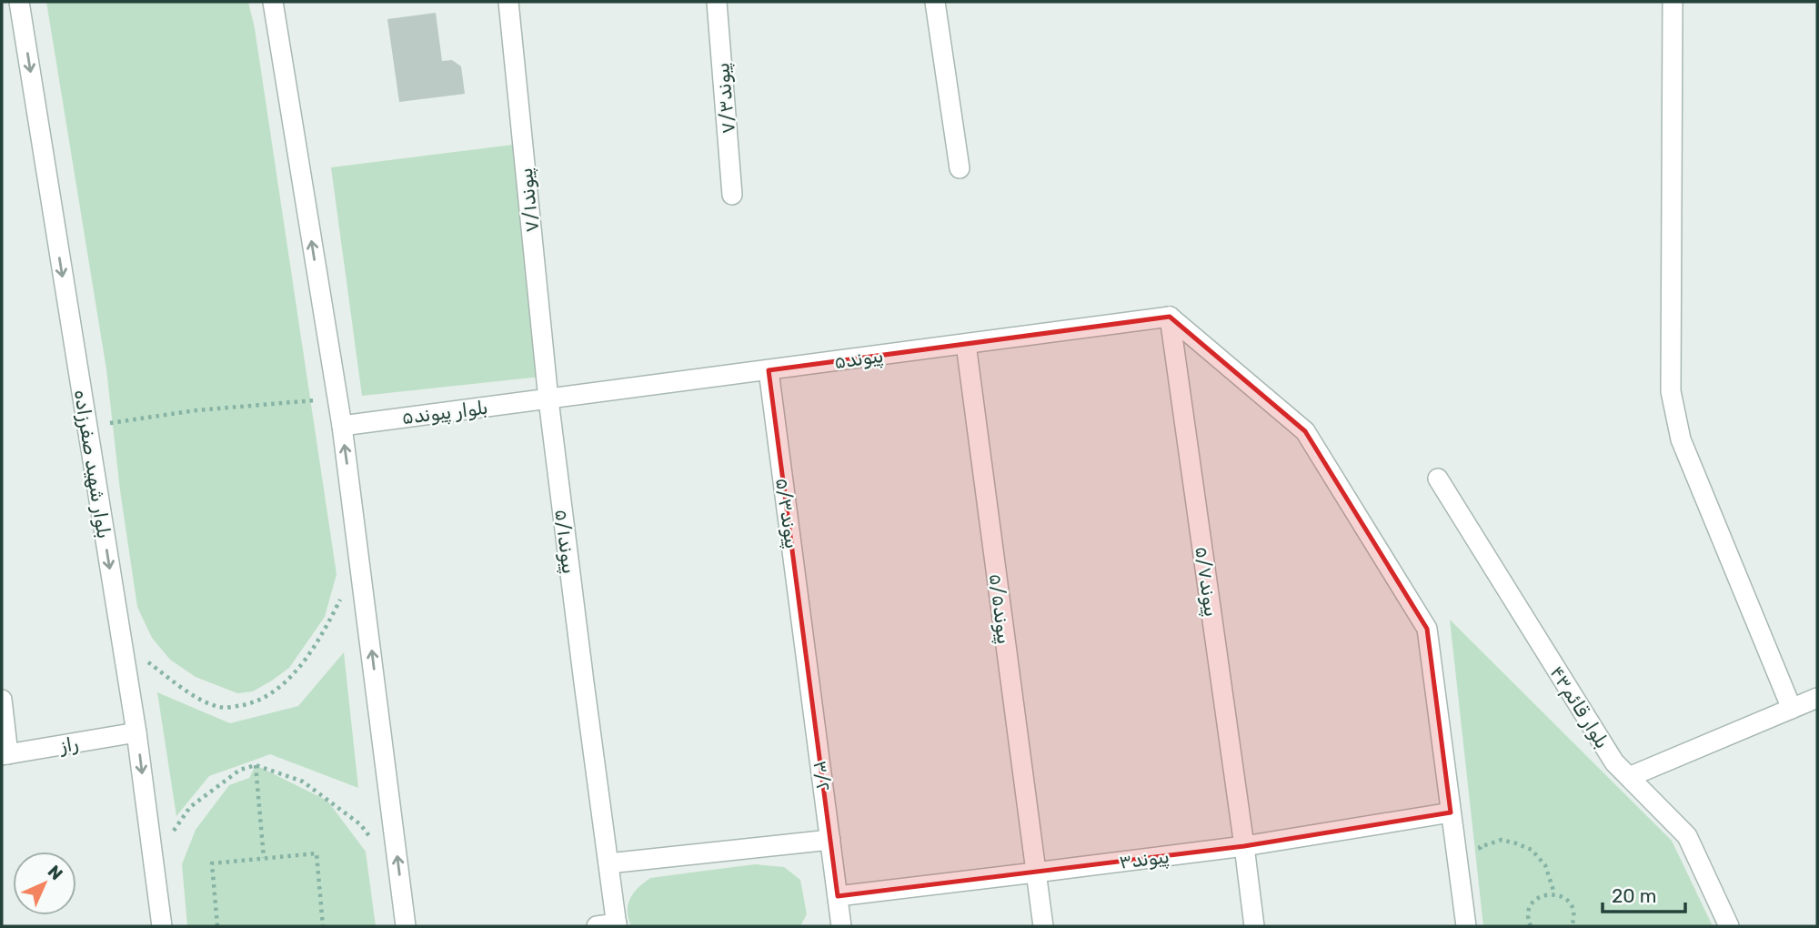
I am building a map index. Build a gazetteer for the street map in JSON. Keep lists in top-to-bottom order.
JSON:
{
  "streets": {
    "street": [
      "پیوند۷/۳",
      "پیوند۷/۱",
      "پیوند۵",
      "بلوار پیوند۵",
      "بلوار شهید صفرزاده",
      "پیوند۵/۳",
      "پیوند۵/۱",
      "پیوند۵/۷",
      "پیوند۵/۵",
      "بلوار قائم۴۳",
      "راز",
      "۳/۲",
      "پیوند۳"
    ]
  },
  "crossings": [
    ["پیوند۷/۱", "پیوند۵"],
    ["پیوند۷/۱", "بلوار پیوند۵"],
    ["پیوند۷/۱", "پیوند۵/۱"],
    ["پیوند۵", "بلوار پیوند۵"],
    ["پیوند۵", "پیوند۵/۳"],
    ["پیوند۵", "پیوند۵/۱"],
    ["پیوند۵", "پیوند۵/۷"],
    ["پیوند۵", "پیوند۵/۵"],
    ["بلوار پیوند۵", "پیوند۵/۱"],
    ["بلوار شهید صفرزاده", "راز"],
    ["پیوند۵/۳", "۳/۲"],
    ["پیوند۵/۷", "پیوند۳"],
    ["پیوند۵/۵", "پیوند۳"],
    ["۳/۲", "پیوند۳"]
  ],
  "one_way": ["بلوار شهید صفرزاده"],
  "scale_bar": "20 m",
  "north": "top right"
}
